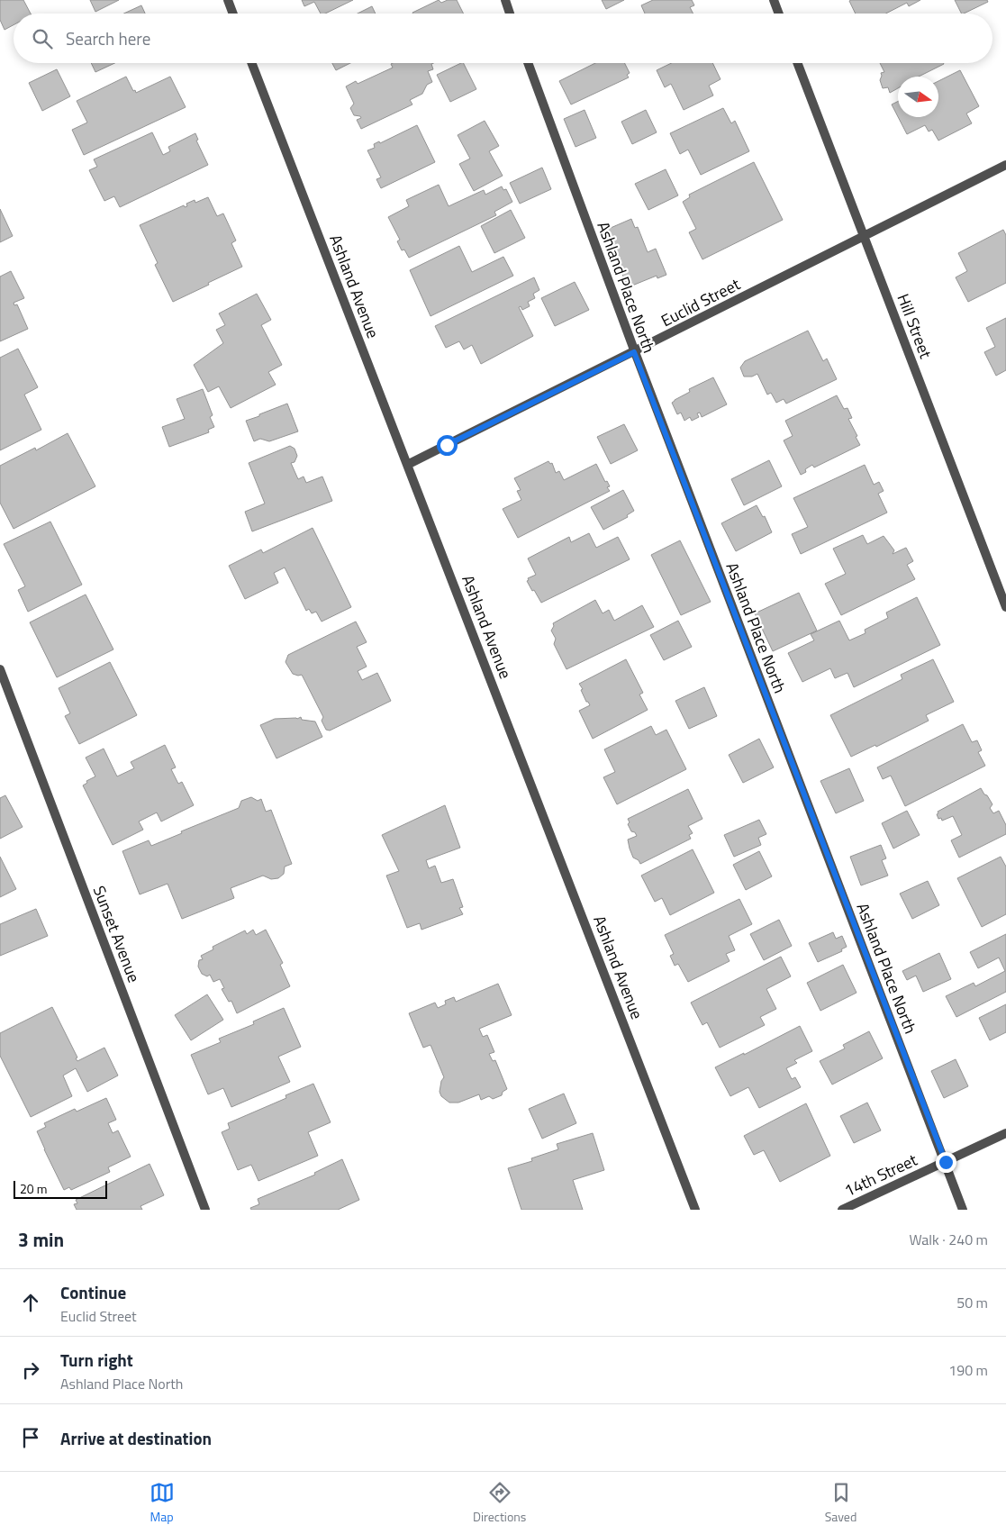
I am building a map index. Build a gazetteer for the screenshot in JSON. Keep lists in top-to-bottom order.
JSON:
{
  "streets": {
    "street": [
      "Ashland Avenue",
      "Ashland Place North",
      "Euclid Street",
      "Hill Street",
      "Sunset Avenue",
      "14th Street"
    ]
  },
  "crossings": [
    ["Ashland Avenue", "Euclid Street"],
    ["Ashland Place North", "Euclid Street"],
    ["Ashland Place North", "14th Street"],
    ["Euclid Street", "Hill Street"]
  ],
  "scale_bar": "20 m",
  "north": "right",
  "page": {
    "search": "Search here",
    "scale": "20 m",
    "heading": ["3 min", "Walk · 240 m"],
    "list": [
      ["Continue", "Euclid Street", "50 m"],
      ["Turn right", "Ashland Place North", "190 m"],
      "Arrive at destination"
    ],
    "nav": ["Map", "Directions", "Saved"]
  }
}
